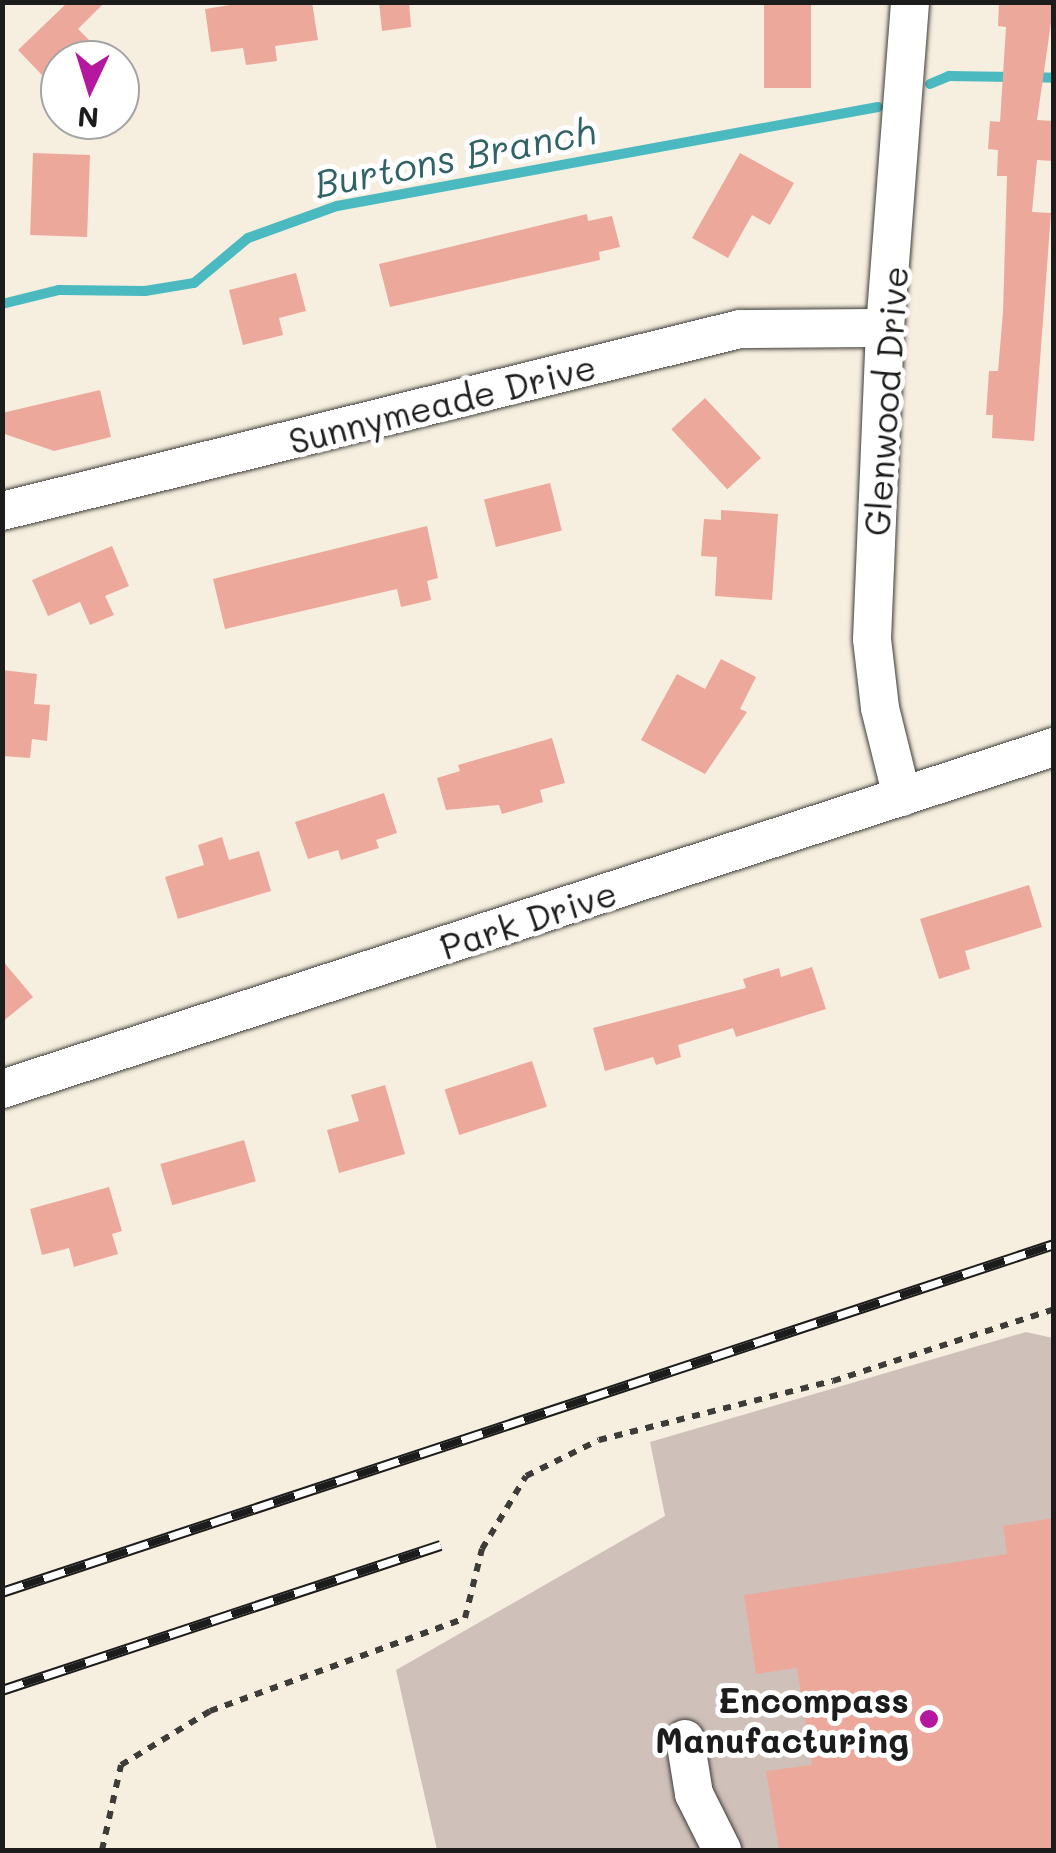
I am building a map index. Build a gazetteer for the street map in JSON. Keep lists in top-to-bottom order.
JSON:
{
  "streets": {
    "street": ["Glenwood Drive", "Sunnymeade Drive", "Park Drive"]
  },
  "crossings": [
    ["Glenwood Drive", "Sunnymeade Drive"],
    ["Glenwood Drive", "Park Drive"]
  ],
  "water": ["Burtons Branch"],
  "places": ["Encompass Manufacturing"],
  "north": "bottom"
}
